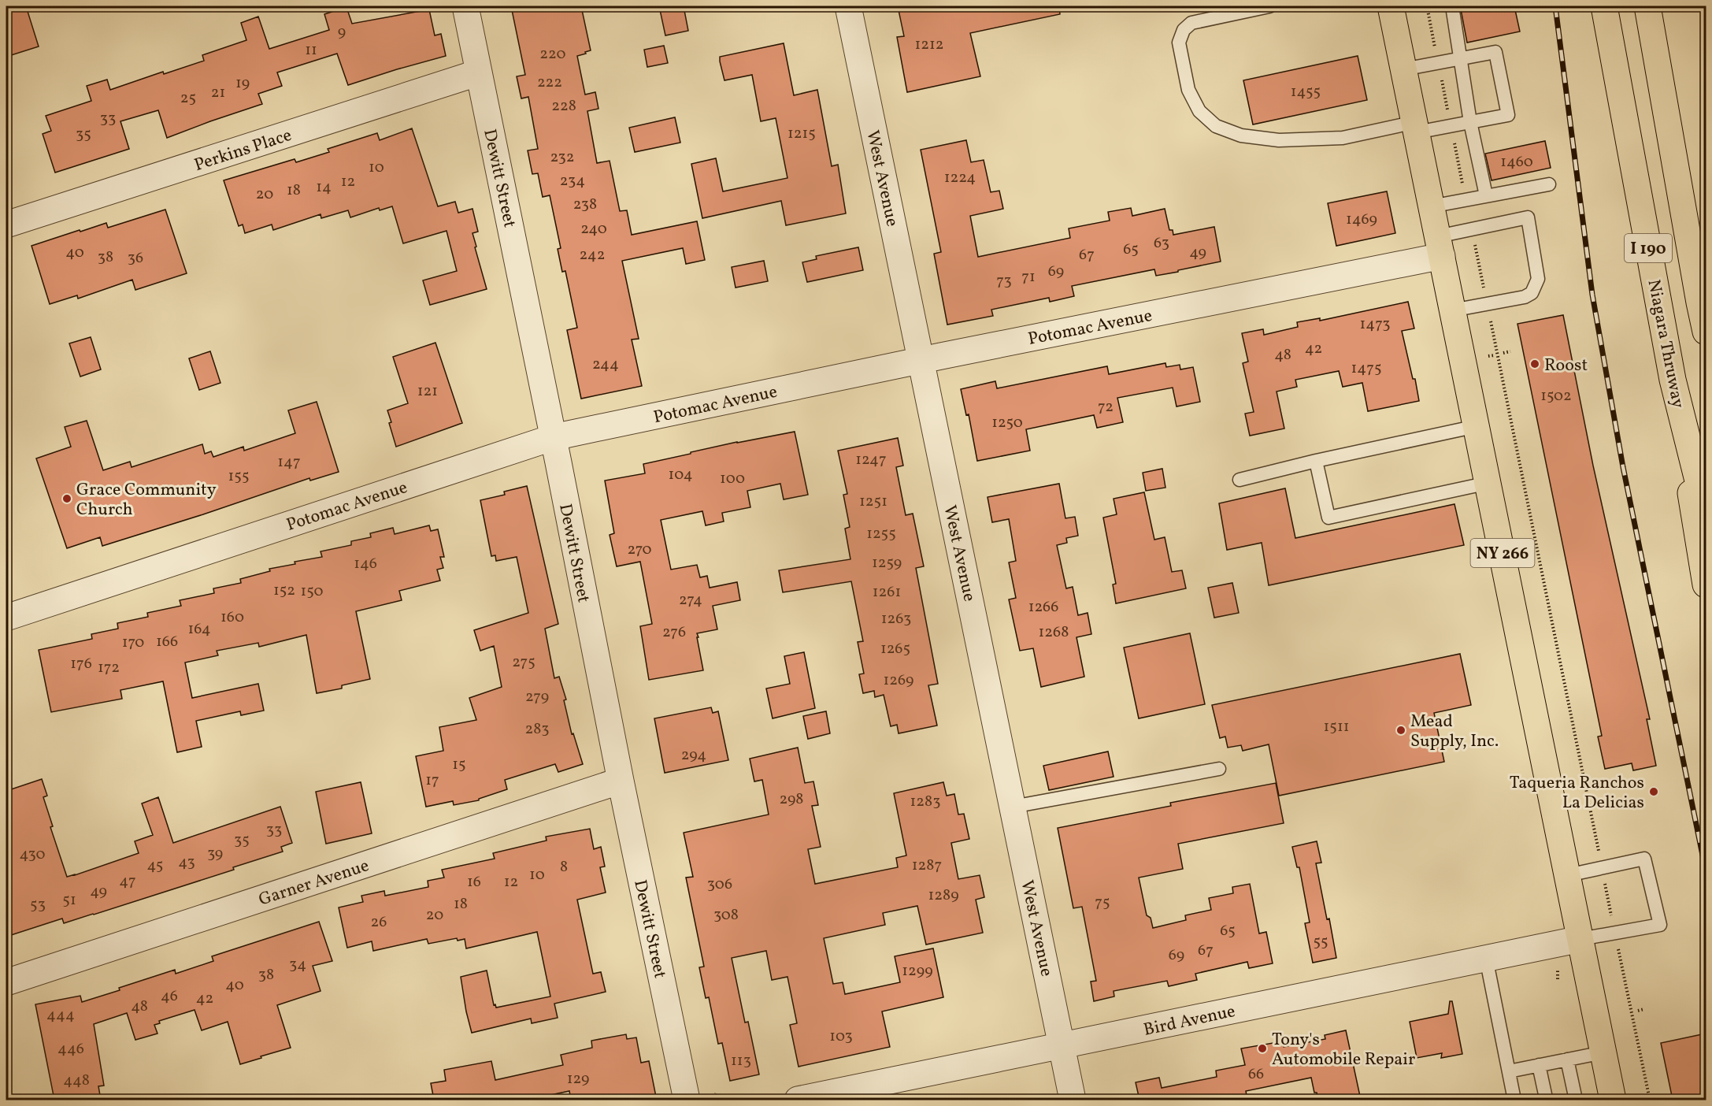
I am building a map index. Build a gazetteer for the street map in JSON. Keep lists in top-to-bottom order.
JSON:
{
  "streets": {
    "main road": ["I 190", "Niagara Thruway", "NY 266"],
    "street": [
      "Perkins Place",
      "Dewitt Street",
      "West Avenue",
      "Potomac Avenue",
      "Garner Avenue",
      "Bird Avenue"
    ]
  },
  "crossings": [
    ["Perkins Place", "Dewitt Street"],
    ["Dewitt Street", "Potomac Avenue"],
    ["Dewitt Street", "Garner Avenue"],
    ["West Avenue", "Potomac Avenue"],
    ["West Avenue", "Bird Avenue"],
    ["Potomac Avenue", "NY 266"],
    ["NY 266", "Bird Avenue"]
  ],
  "places": [
    "Roost",
    "Grace Community Church",
    "Mead Supply, Inc.",
    "Taqueria Ranchos La Delicias",
    "Tony's Automobile Repair"
  ],
  "house_numbers": [
    "9",
    "1212",
    "11",
    "220",
    "222",
    "19",
    "1455",
    "21",
    "25",
    "228",
    "33",
    "1215",
    "35",
    "232",
    "1460",
    "10",
    "1224",
    "234",
    "12",
    "14",
    "18",
    "20",
    "238",
    "1469",
    "240",
    "63",
    "65",
    "40",
    "49",
    "242",
    "67",
    "38",
    "36",
    "69",
    "71",
    "73",
    "1473",
    "42",
    "48",
    "244",
    "1475",
    "121",
    "1502",
    "72",
    "1250",
    "1247",
    "147",
    "104",
    "155",
    "100",
    "1251",
    "1255",
    "270",
    "1259",
    "146",
    "152",
    "150",
    "1261",
    "274",
    "1266",
    "160",
    "1263",
    "164",
    "276",
    "1268",
    "166",
    "170",
    "1265",
    "275",
    "176",
    "172",
    "1269",
    "279",
    "1511",
    "283",
    "294",
    "15",
    "17",
    "298",
    "1283",
    "33",
    "35",
    "39",
    "430",
    "43",
    "45",
    "1287",
    "8",
    "10",
    "47",
    "16",
    "12",
    "306",
    "49",
    "1289",
    "51",
    "75",
    "18",
    "53",
    "20",
    "308",
    "26",
    "65",
    "55",
    "67",
    "69",
    "34",
    "1299",
    "38",
    "40",
    "46",
    "42",
    "48",
    "444",
    "103",
    "446",
    "113",
    "66",
    "129",
    "448"
  ]
}
